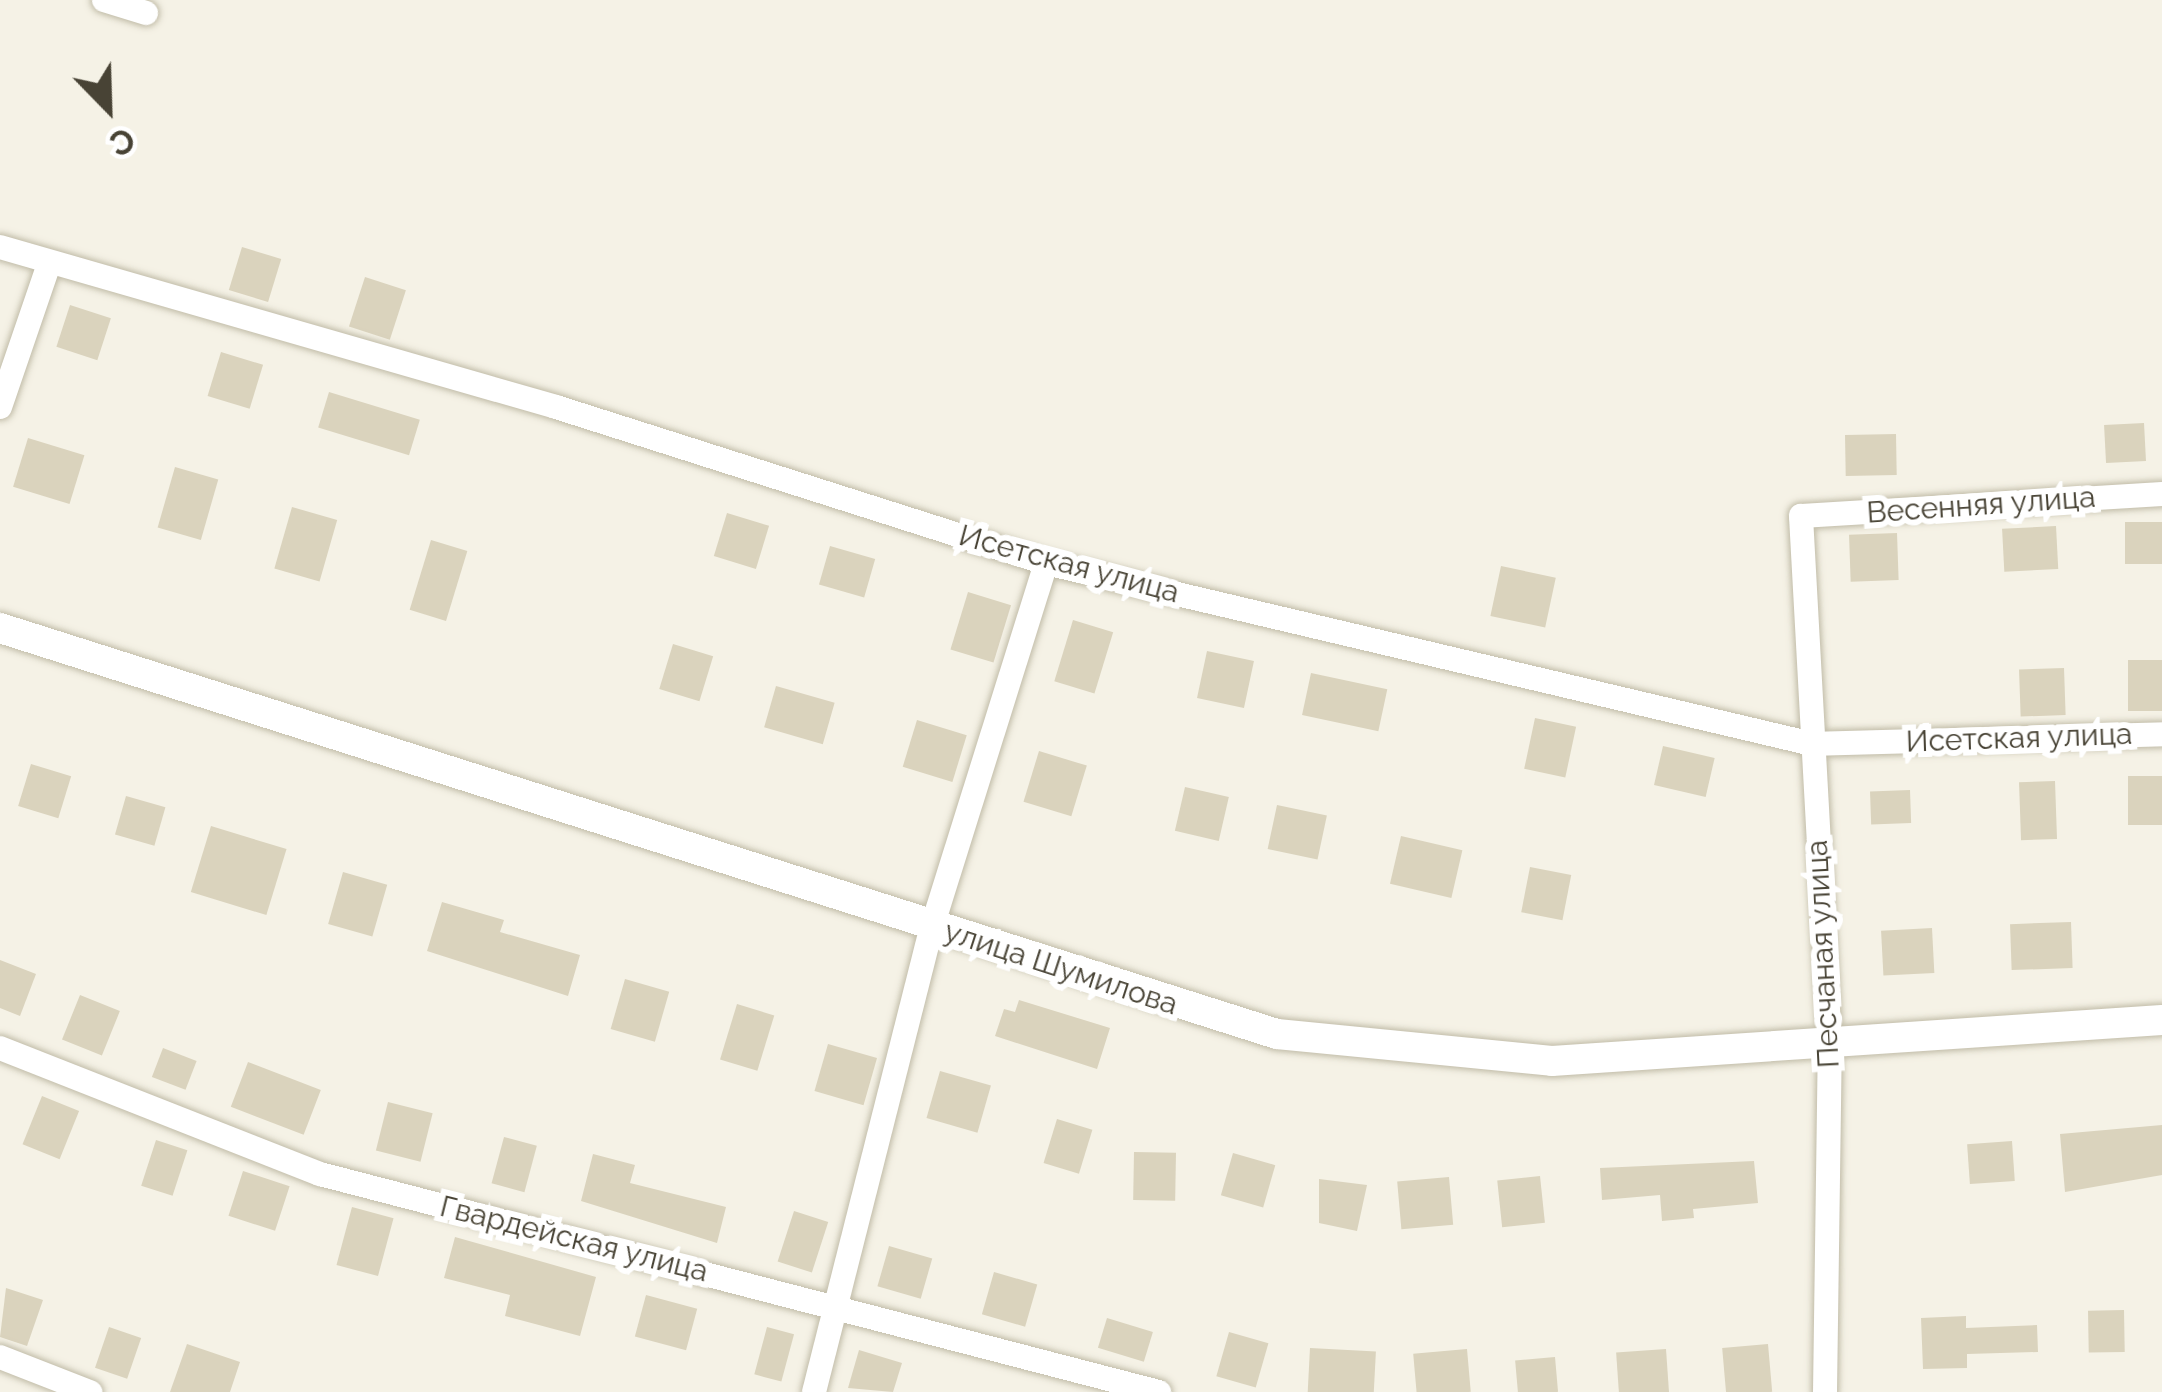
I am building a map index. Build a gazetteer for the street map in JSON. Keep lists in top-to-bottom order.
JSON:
{
  "streets": {
    "street": [
      "Весенняя улица",
      "Исетская улица",
      "Песчаная улица",
      "улица Шумилова",
      "Гвардейская улица"
    ]
  },
  "crossings": [
    ["Весенняя улица", "Песчаная улица"],
    ["Исетская улица", "Песчаная улица"],
    ["Песчаная улица", "улица Шумилова"]
  ],
  "north": "bottom right"
}
